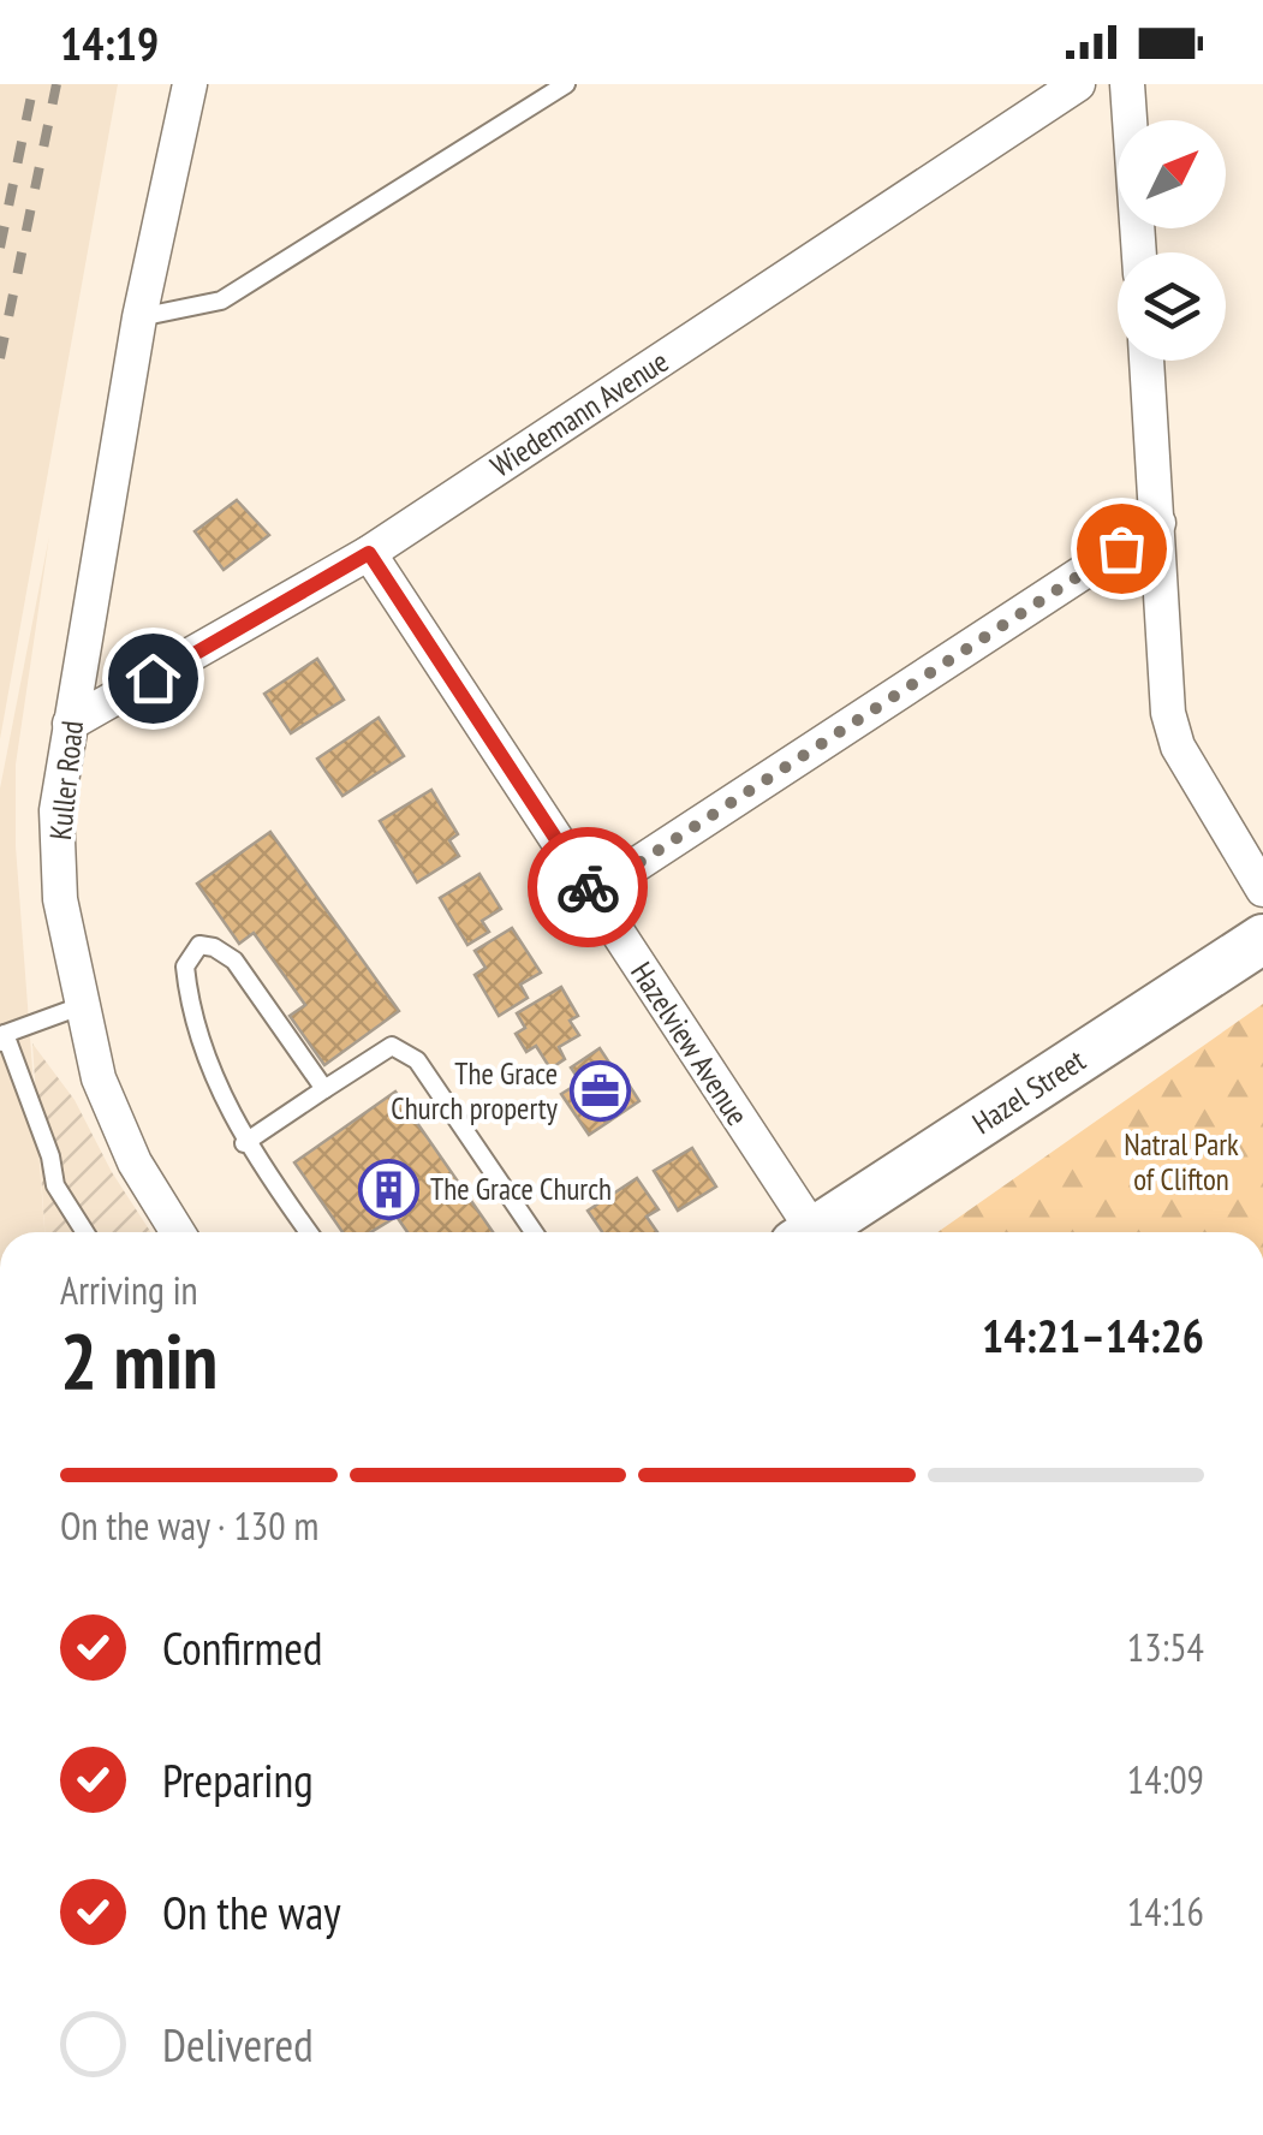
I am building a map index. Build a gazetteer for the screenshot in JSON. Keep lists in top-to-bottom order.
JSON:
{
  "streets": {
    "street": [
      "Wiedemann Avenue",
      "Kuller Road",
      "Hazelview Avenue",
      "Hazel Street"
    ]
  },
  "crossings": [
    ["Wiedemann Avenue", "Kuller Road"],
    ["Wiedemann Avenue", "Hazelview Avenue"]
  ],
  "parks": ["Natral Park of Clifton"],
  "places": {
    "office": ["The Grace Church property"],
    "building": ["The Grace Church"]
  },
  "north": "top right",
  "page": {
    "status": "14:19",
    "heading": ["2 min", "Arriving in", "14:21–14:26"],
    "bar": "On the way · 130 m",
    "list": [
      ["Confirmed", "13:54"],
      ["Preparing", "14:09"],
      ["On the way", "14:16"],
      "Delivered"
    ]
  }
}
